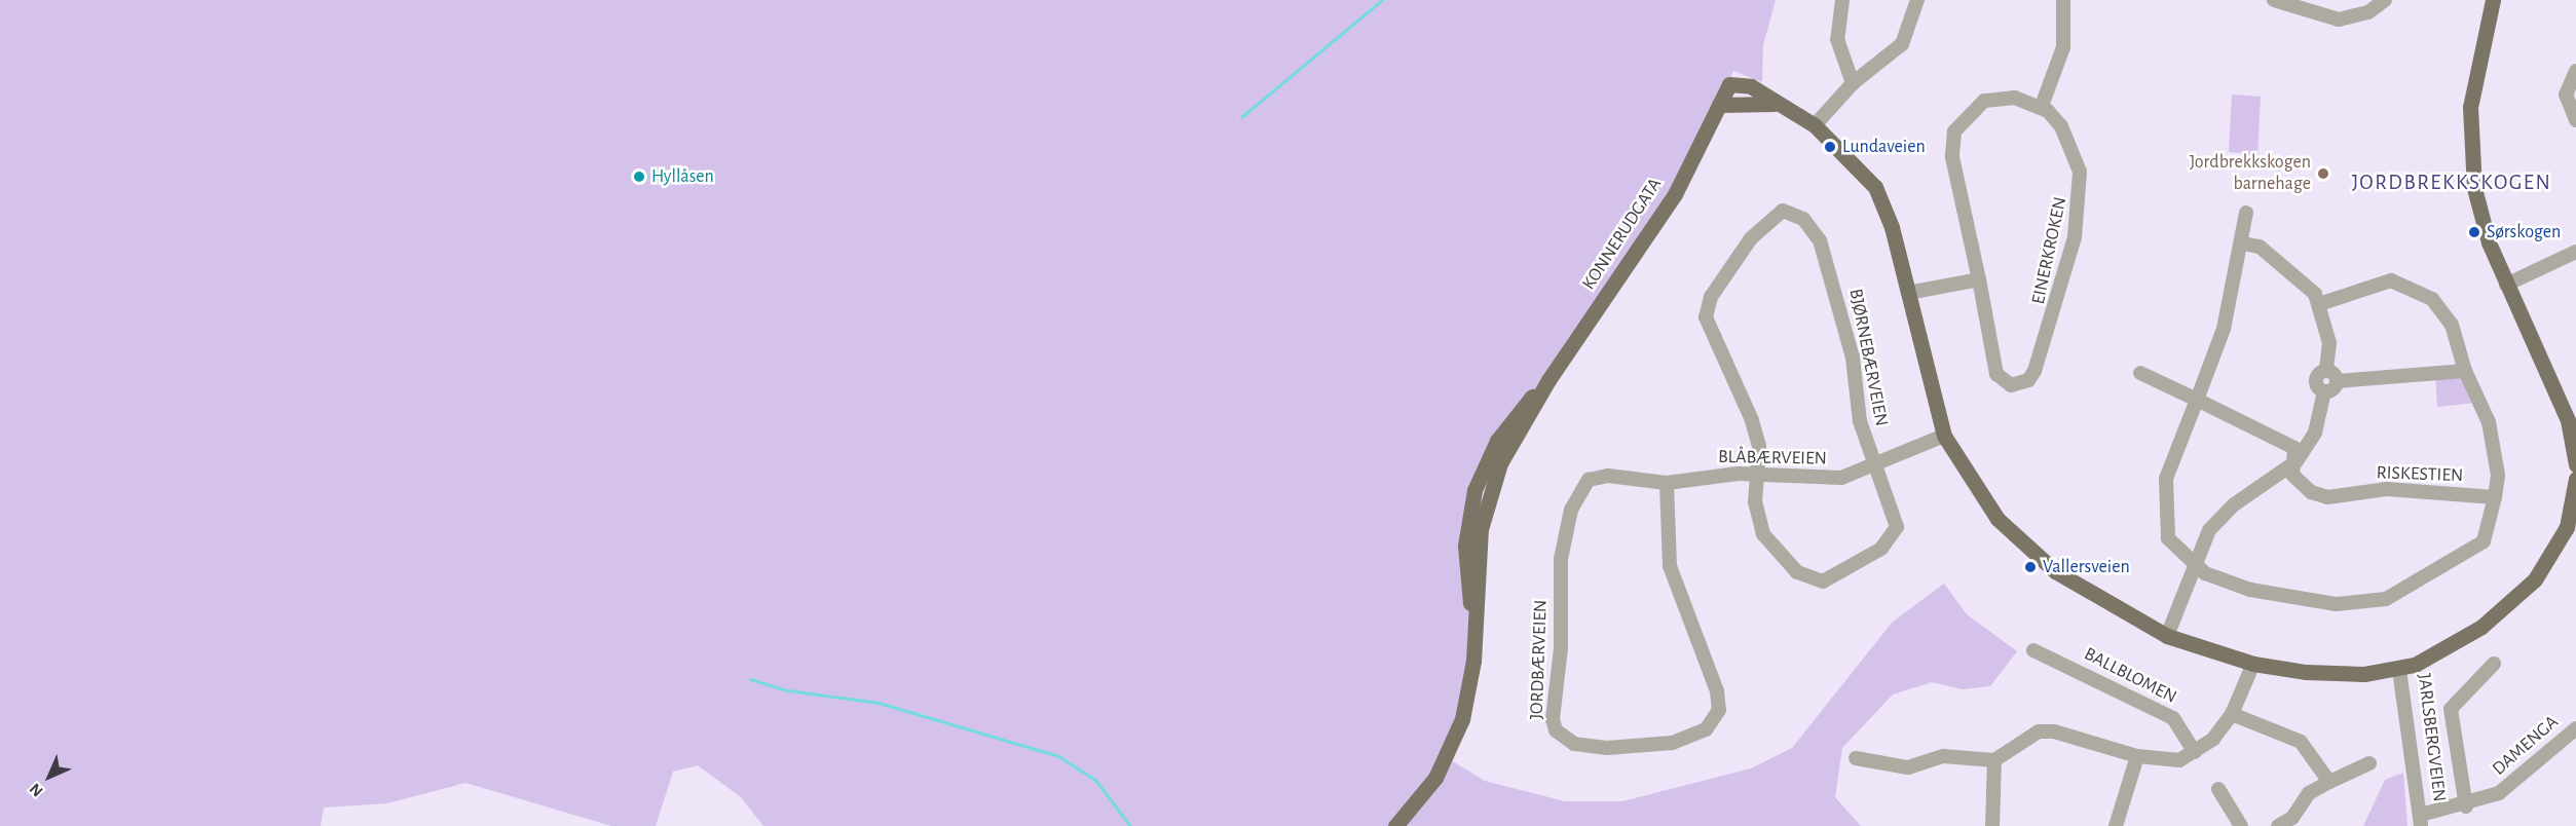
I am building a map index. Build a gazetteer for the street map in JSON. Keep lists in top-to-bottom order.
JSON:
{
  "streets": {
    "main road": ["KONNERUDGATA", "JARLSBERGVEIEN"],
    "street": [
      "EINERKROKEN",
      "BJØRNEBÆRVEIEN",
      "BLÅBÆRVEIEN",
      "RISKESTIEN",
      "JORDBÆRVEIEN",
      "BALLBLOMEN",
      "DAMENGA"
    ]
  },
  "crossings": [
    ["BJØRNEBÆRVEIEN", "BLÅBÆRVEIEN"],
    ["BLÅBÆRVEIEN", "JORDBÆRVEIEN"],
    ["JARLSBERGVEIEN", "DAMENGA"]
  ],
  "districts": ["JORDBREKKSKOGEN"],
  "places": [
    "Lundaveien",
    "Jordbrekkskogen barnehage",
    "Hyllåsen",
    "Sørskogen",
    "Vallersveien"
  ],
  "north": "bottom left"
}
